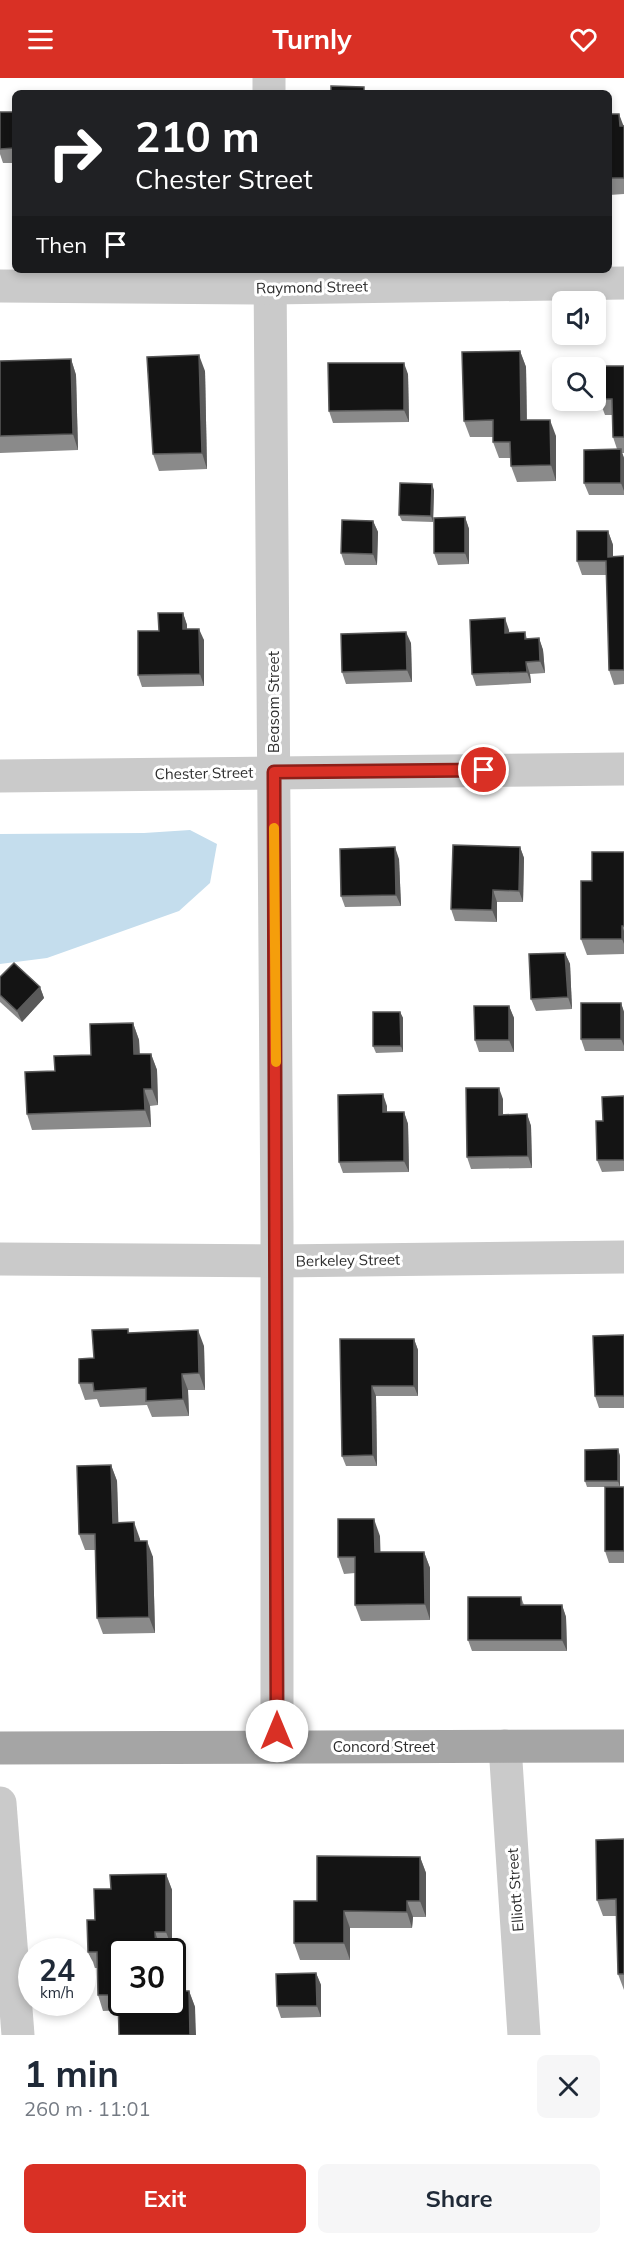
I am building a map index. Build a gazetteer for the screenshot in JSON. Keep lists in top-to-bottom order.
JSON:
{
  "streets": {
    "main road": ["Concord Street"],
    "street": [
      "Raymond Street",
      "Beasom Street",
      "Chester Street",
      "Berkeley Street",
      "Elliott Street"
    ]
  },
  "crossings": [
    ["Raymond Street", "Beasom Street"],
    ["Beasom Street", "Chester Street"],
    ["Beasom Street", "Berkeley Street"],
    ["Beasom Street", "Concord Street"],
    ["Concord Street", "Elliott Street"]
  ],
  "page": {
    "header": "Turnly",
    "turn": ["210 m", "Chester Street"],
    "then": "Then",
    "speed": "24 km/h",
    "limit": "30",
    "heading": ["1 min", "260 m · 11:01"],
    "buttons": ["Exit", "Share"]
  }
}
